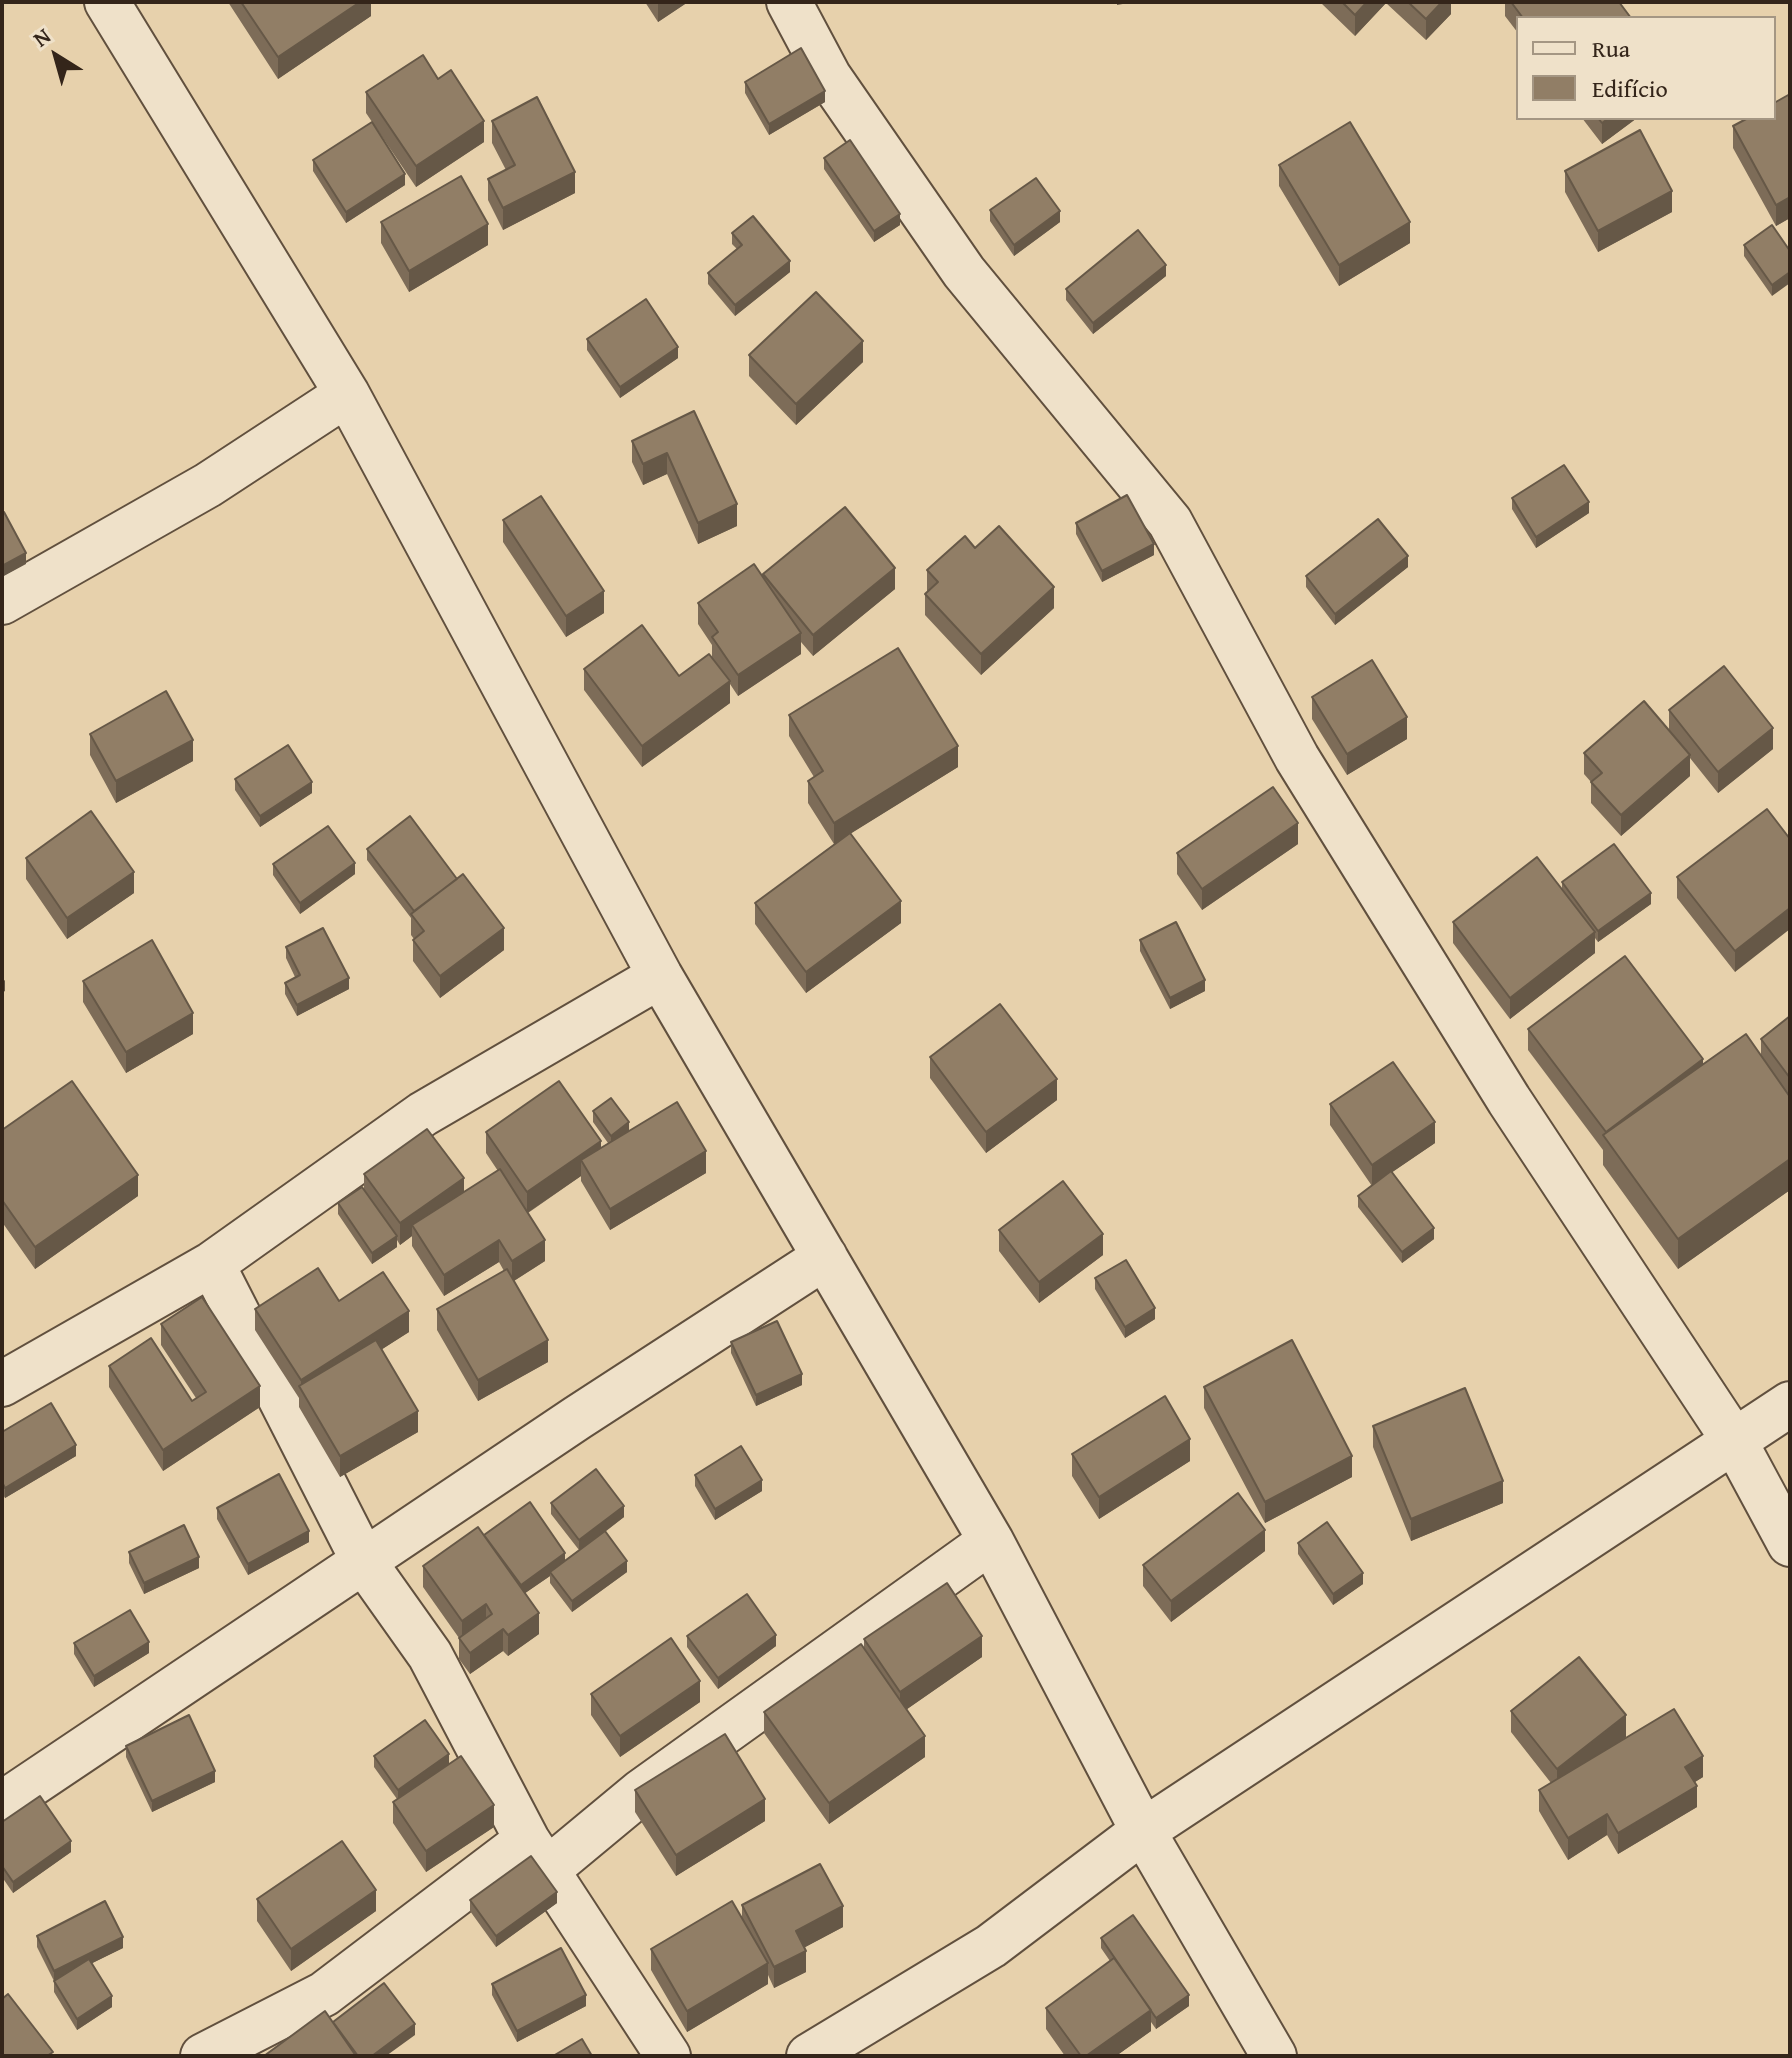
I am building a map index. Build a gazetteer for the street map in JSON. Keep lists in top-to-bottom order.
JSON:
{
  "legend": ["Rua", "Edifício"],
  "north": "top left"
}
